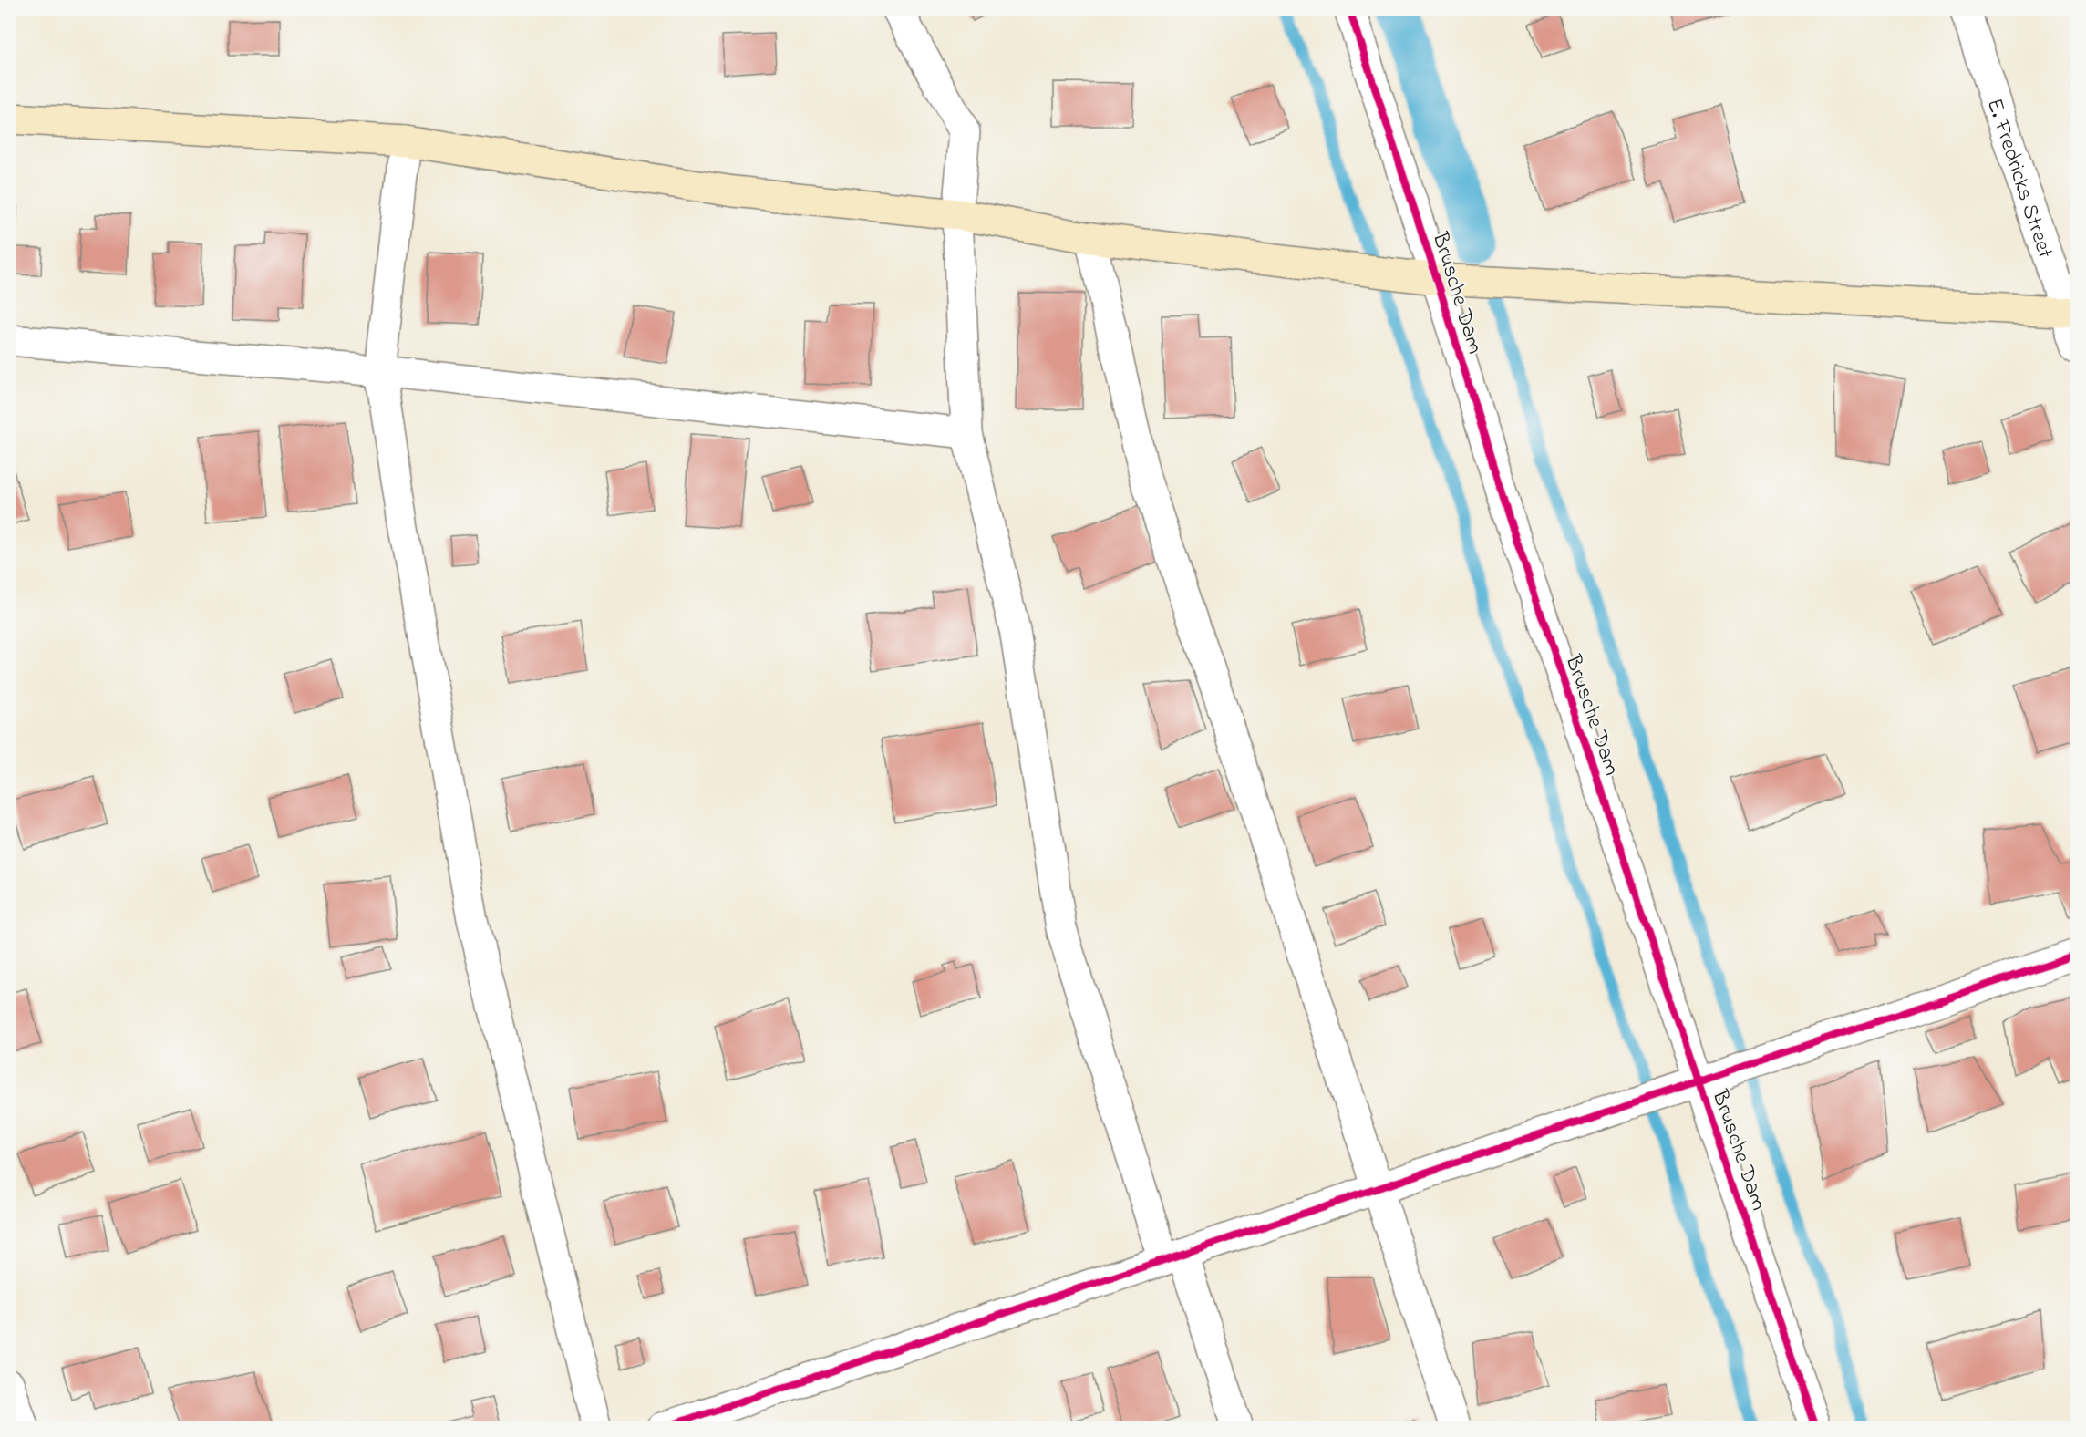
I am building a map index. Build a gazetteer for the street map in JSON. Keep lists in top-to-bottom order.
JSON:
{
  "streets": {
    "street": ["E. Fredricks Street", "Brusche Dam"]
  }
}
